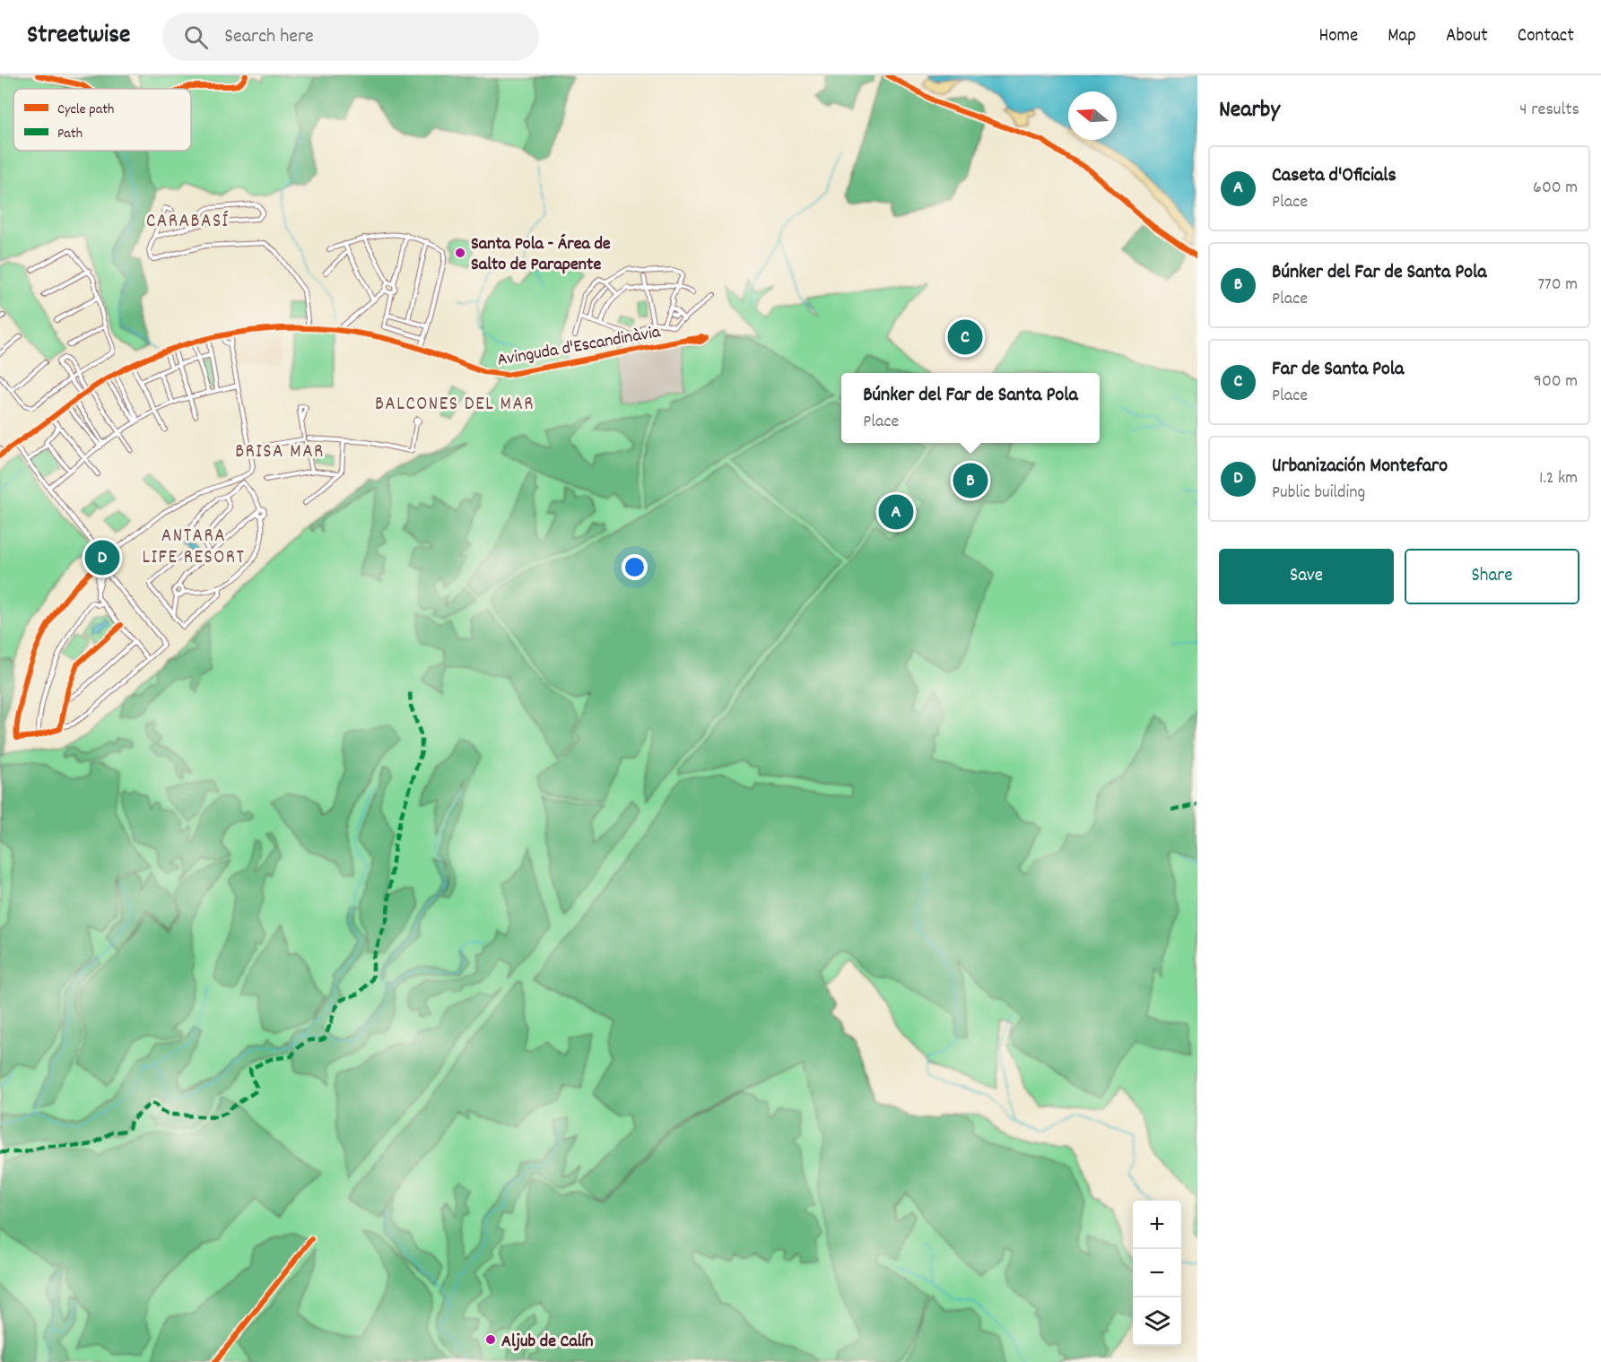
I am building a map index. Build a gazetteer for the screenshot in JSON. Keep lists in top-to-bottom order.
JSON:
{
  "streets": {
    "street": ["Avinguda d'Escandinàvia"]
  },
  "districts": [
    "CARABASÍ",
    "BALCONES DEL MAR",
    "BRISA MAR",
    "ANTARA LIFE RESORT"
  ],
  "places": ["Santa Pola - Área de Salto de Parapente", "Aljub de Calín"],
  "legend": ["Cycle path", "Path"],
  "north": "left",
  "page": {
    "header": "Streetwise",
    "search": "Search here",
    "nav": [
      "Home",
      "Map",
      "About",
      "Contact"
    ],
    "heading": ["Nearby", "4 results"],
    "list": [
      {
        "mark": "A",
        "name": "Caseta d'Oficials",
        "note": "Place",
        "value": "600 m"
      },
      {
        "mark": "B",
        "name": "Búnker del Far de Santa Pola",
        "note": "Place",
        "value": "770 m"
      },
      {
        "mark": "C",
        "name": "Far de Santa Pola",
        "note": "Place",
        "value": "900 m"
      },
      {
        "mark": "D",
        "name": "Urbanización Montefaro",
        "note": "Public building",
        "value": "1.2 km"
      }
    ],
    "pins": [
      "C",
      "B",
      "A",
      "D"
    ],
    "popup": ["Búnker del Far de Santa Pola", "Place"],
    "buttons": ["Save", "Share"],
    "map_buttons": ["+", "−"]
  }
}
